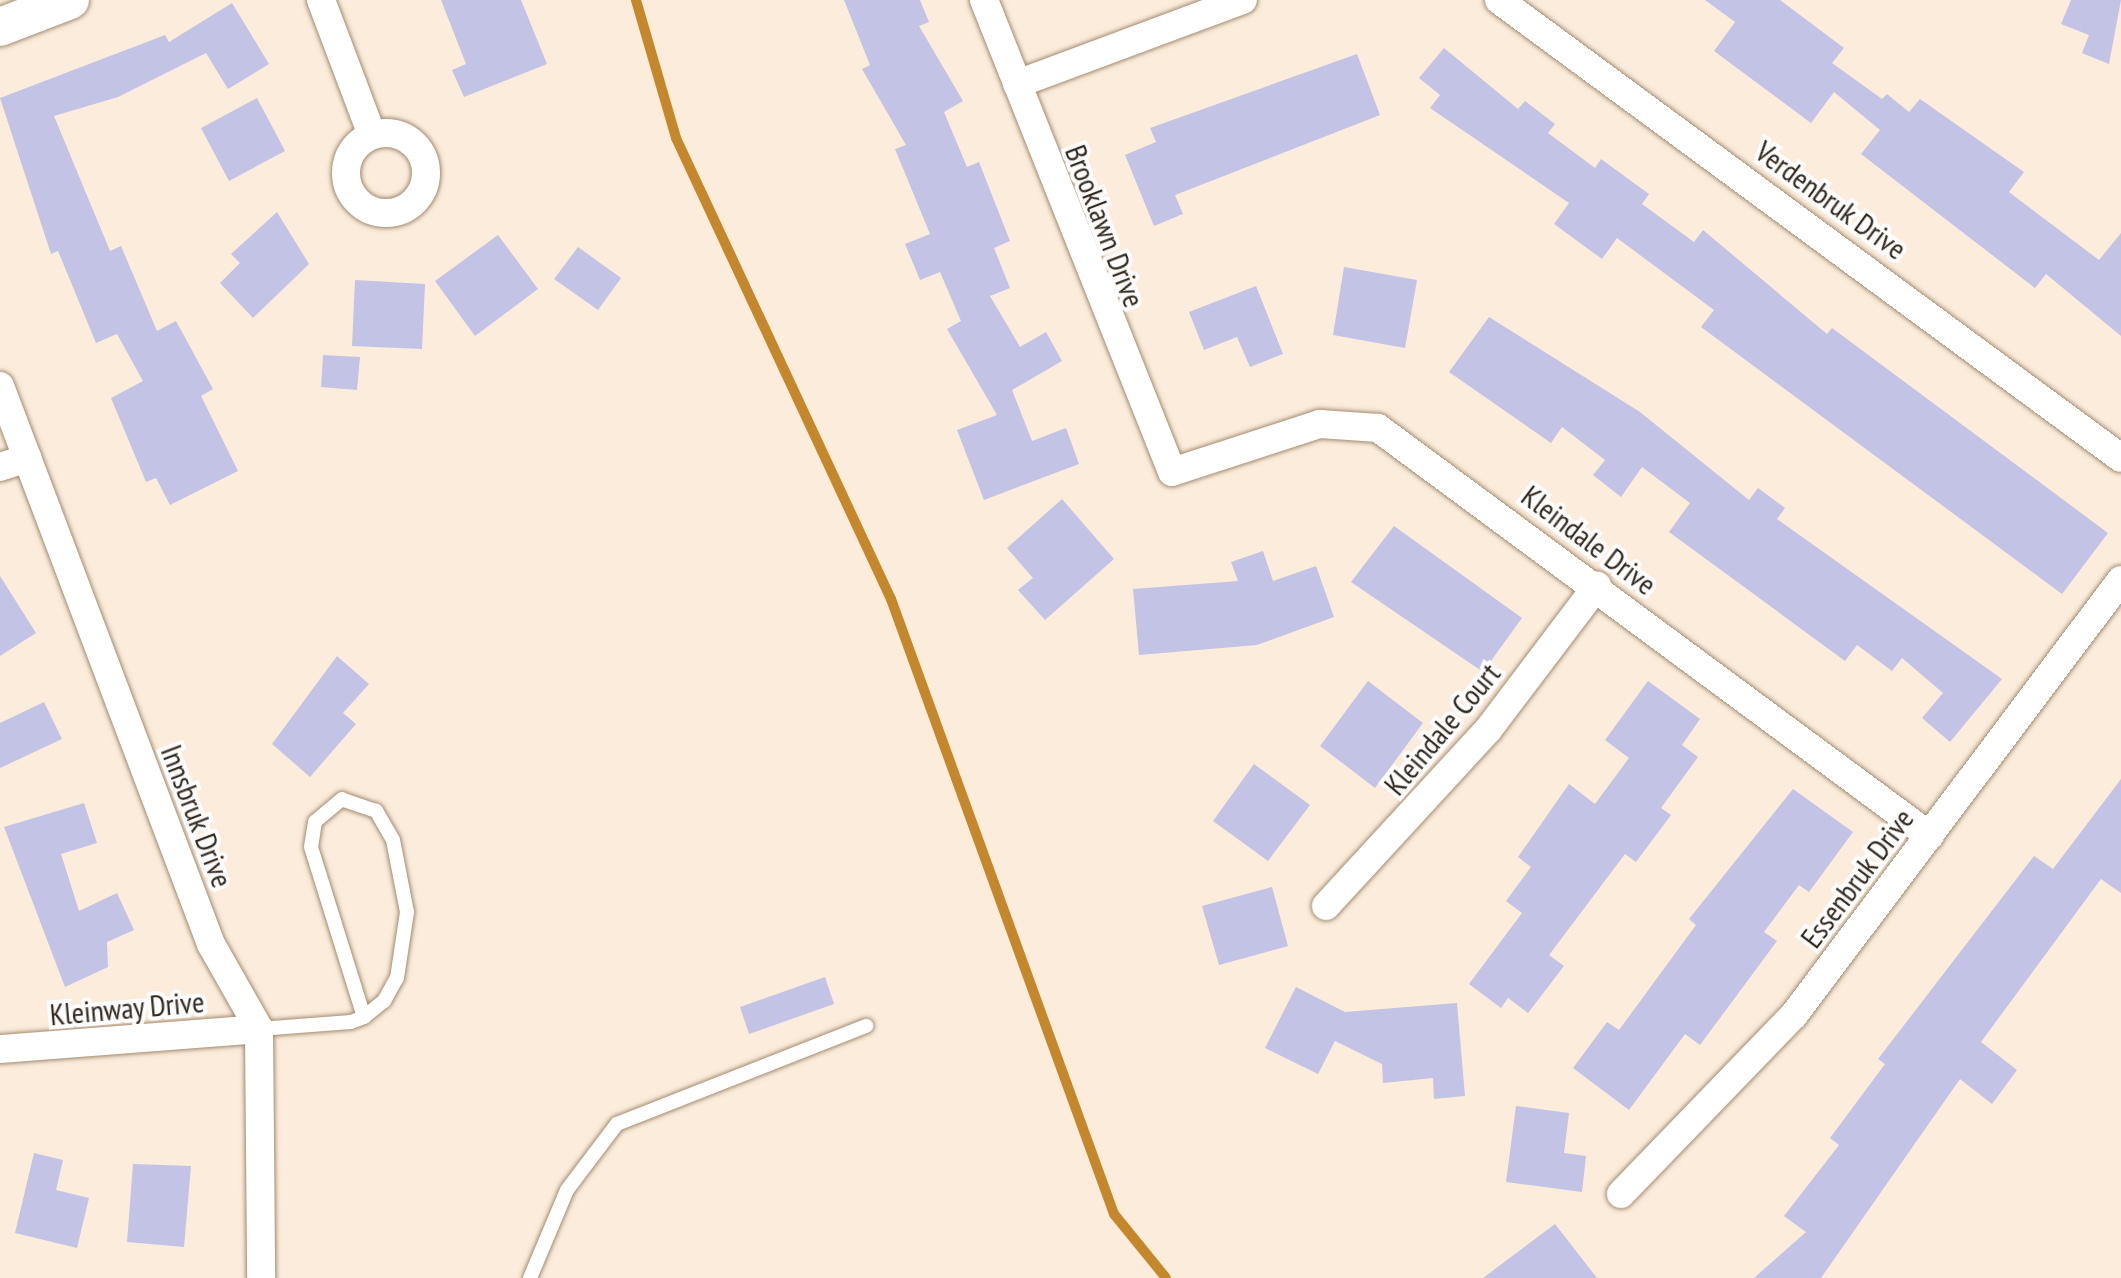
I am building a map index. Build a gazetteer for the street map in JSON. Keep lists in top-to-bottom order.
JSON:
{
  "streets": {
    "street": [
      "Verdenbruk Drive",
      "Brooklawn Drive",
      "Kleindale Drive",
      "Kleindale Court",
      "Innsbruk Drive",
      "Essenbruk Drive",
      "Kleinway Drive"
    ]
  },
  "crossings": [
    ["Brooklawn Drive", "Kleindale Drive"],
    ["Kleindale Drive", "Kleindale Court"],
    ["Kleindale Drive", "Essenbruk Drive"],
    ["Innsbruk Drive", "Kleinway Drive"]
  ]
}
